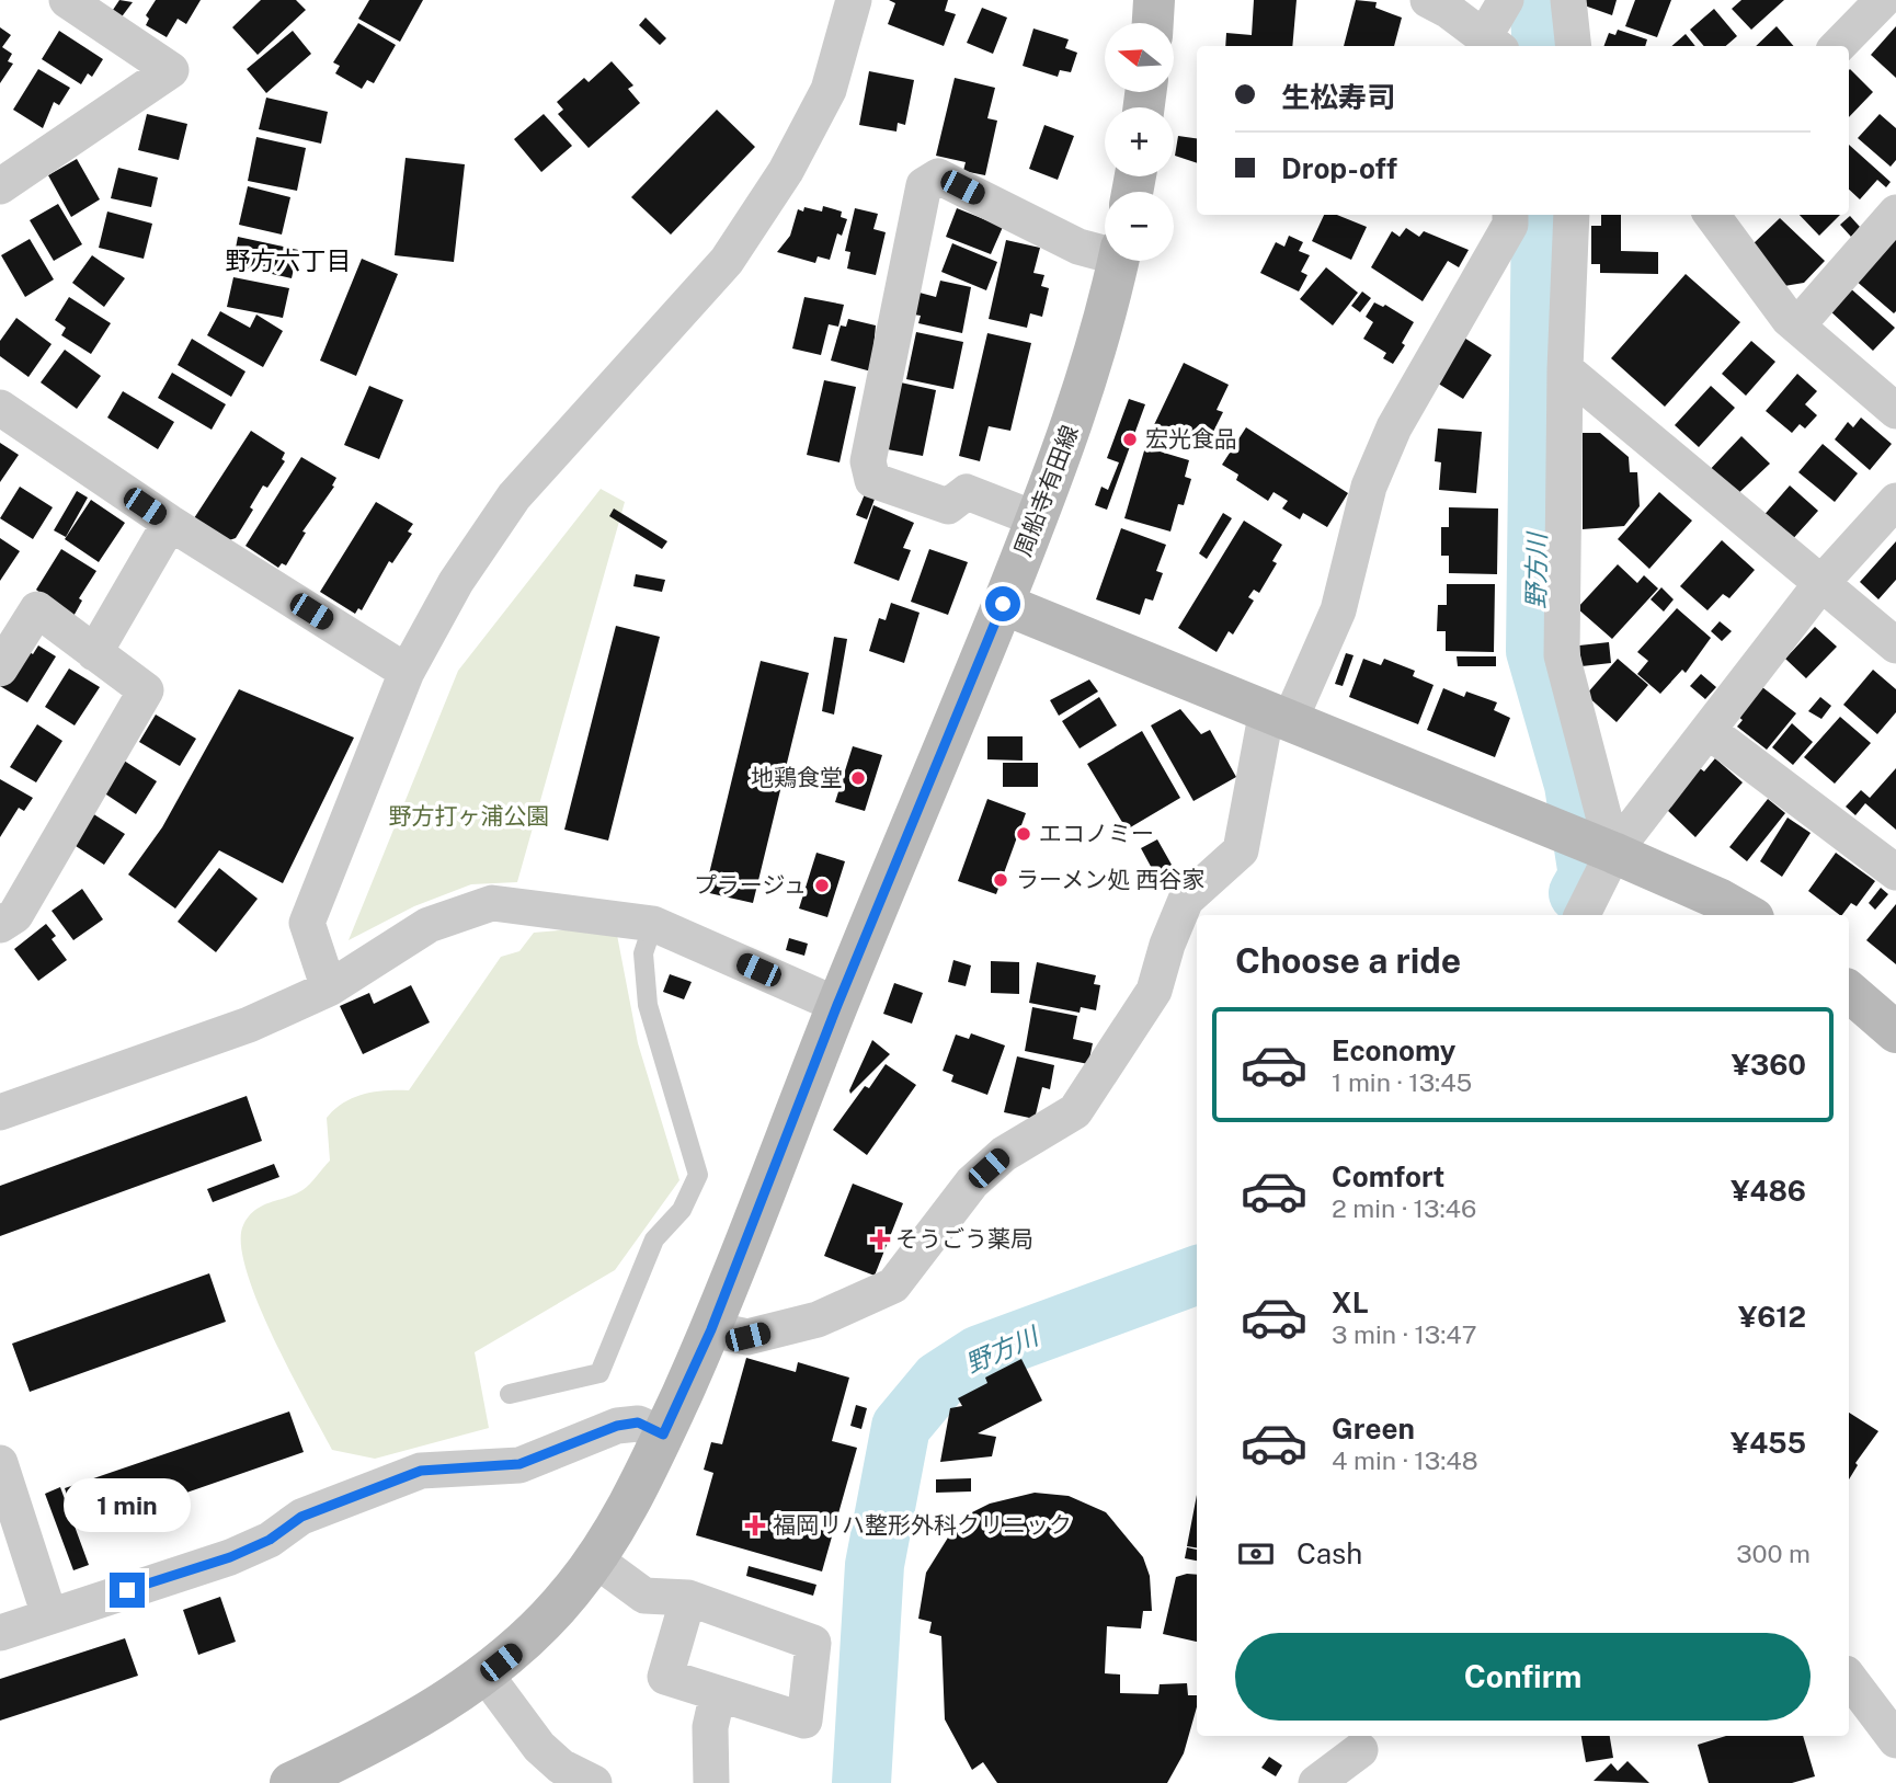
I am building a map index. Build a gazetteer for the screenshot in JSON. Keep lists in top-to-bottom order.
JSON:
{
  "streets": {
    "main road": ["周船寺有田線"]
  },
  "districts": ["野方六丁目"],
  "water": ["野方川"],
  "parks": ["野方打ヶ浦公園"],
  "places": {
    "other": [
      "宏光食品",
      "地鶏食堂",
      "エコノミー",
      "ラーメン処 西谷家",
      "プラージュ"
    ],
    "health": ["そうごう薬局", "福岡リハ整形外科クリニック"]
  },
  "north": "left",
  "page": {
    "map_buttons": ["+", "−"],
    "banner": ["生松寿司", "Drop-off"],
    "heading": "Choose a ride",
    "list": [
      {
        "name": "Economy",
        "note": "1 min · 13:45",
        "value": "¥360"
      },
      {
        "name": "Comfort",
        "note": "2 min · 13:46",
        "value": "¥486"
      },
      {
        "name": "XL",
        "note": "3 min · 13:47",
        "value": "¥612"
      },
      {
        "name": "Green",
        "note": "4 min · 13:48",
        "value": "¥455"
      }
    ],
    "bubble": "1 min",
    "pay": ["Cash", "300 m"],
    "buttons": "Confirm"
  }
}
